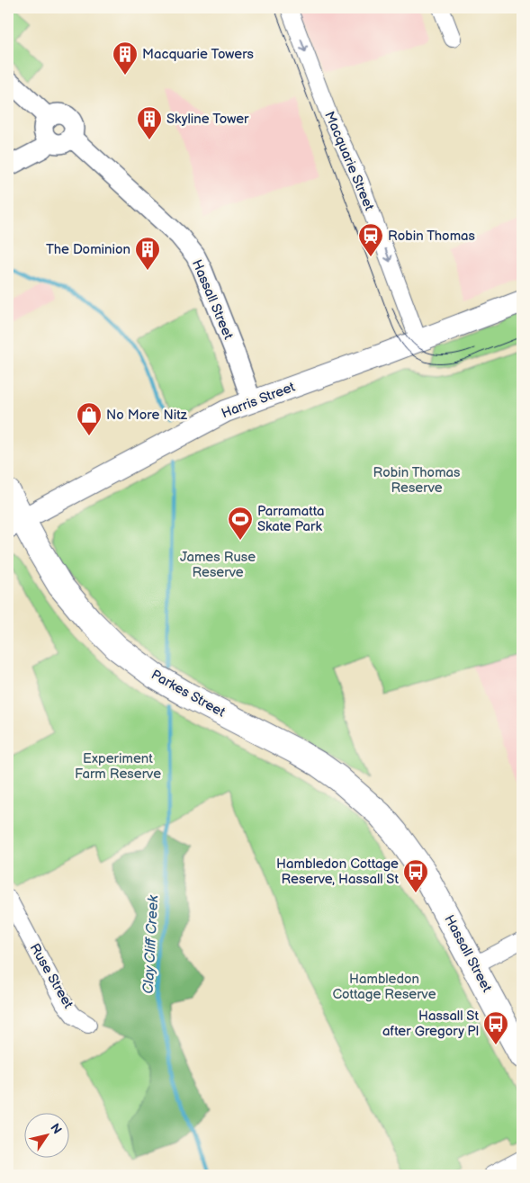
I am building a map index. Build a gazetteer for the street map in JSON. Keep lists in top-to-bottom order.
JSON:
{
  "streets": {
    "main road": ["Hassall Street", "Harris Street", "Parkes Street"],
    "street": ["Macquarie Street", "Ruse Street"]
  },
  "crossings": [
    ["Macquarie Street", "Harris Street"],
    ["Hassall Street", "Harris Street"],
    ["Hassall Street", "Parkes Street"],
    ["Harris Street", "Parkes Street"]
  ],
  "one_way": ["Macquarie Street"],
  "water": ["Clay Cliff Creek"],
  "parks": [
    "Robin Thomas Reserve",
    "James Ruse Reserve",
    "Experiment Farm Reserve",
    "Hambledon Cottage Reserve"
  ],
  "places": {
    "building": ["Macquarie Towers", "Skyline Tower", "The Dominion"],
    "station": ["Robin Thomas"],
    "shop": ["No More Nitz"],
    "sports": ["Parramatta Skate Park"],
    "bus stop": ["Hambledon Cottage Reserve, Hassall St", "Hassall St after Gregory Pl"]
  },
  "north": "top right"
}
